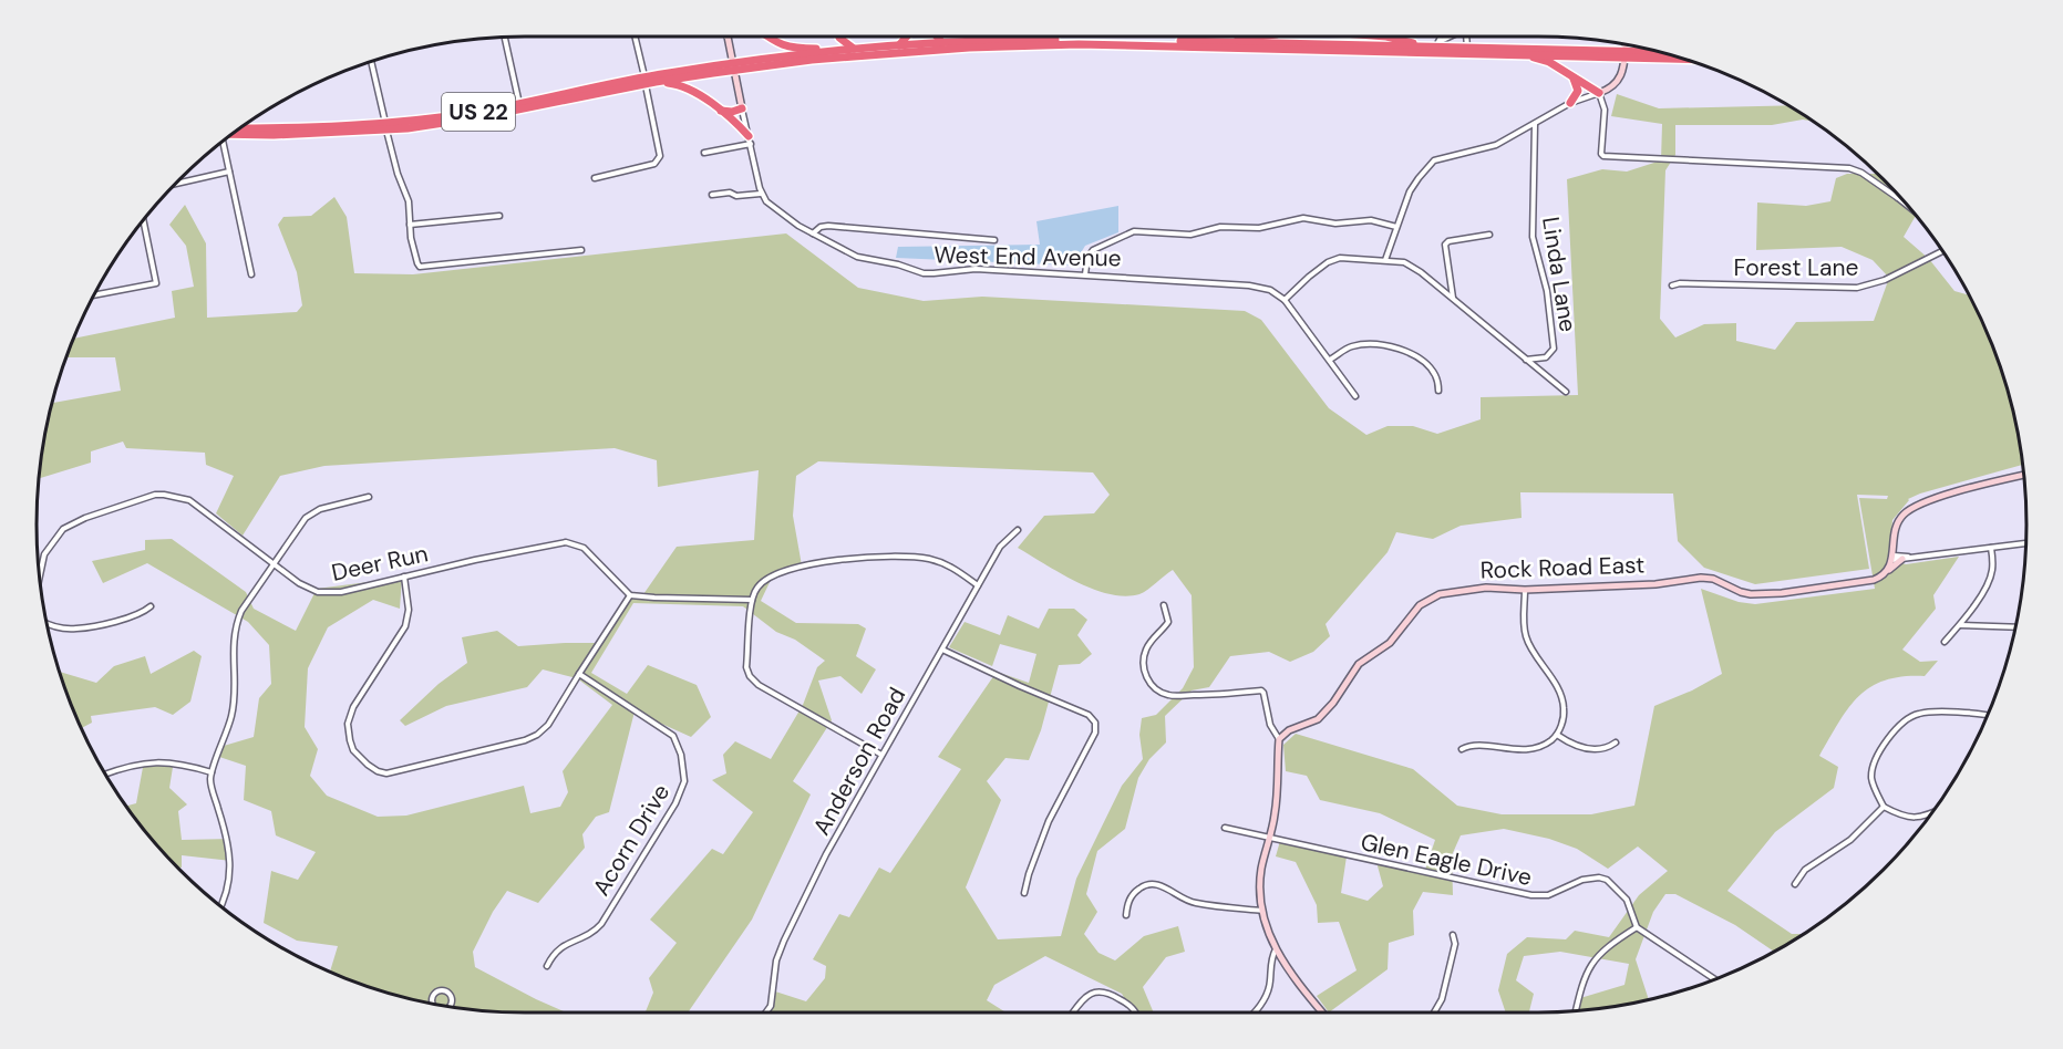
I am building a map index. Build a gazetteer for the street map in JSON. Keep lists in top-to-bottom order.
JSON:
{
  "streets": {
    "highway": ["US 22"],
    "street": [
      "West End Avenue",
      "Forest Lane",
      "Linda Lane",
      "Deer Run",
      "Rock Road East",
      "Anderson Road",
      "Acorn Drive",
      "Glen Eagle Drive"
    ]
  }
}
